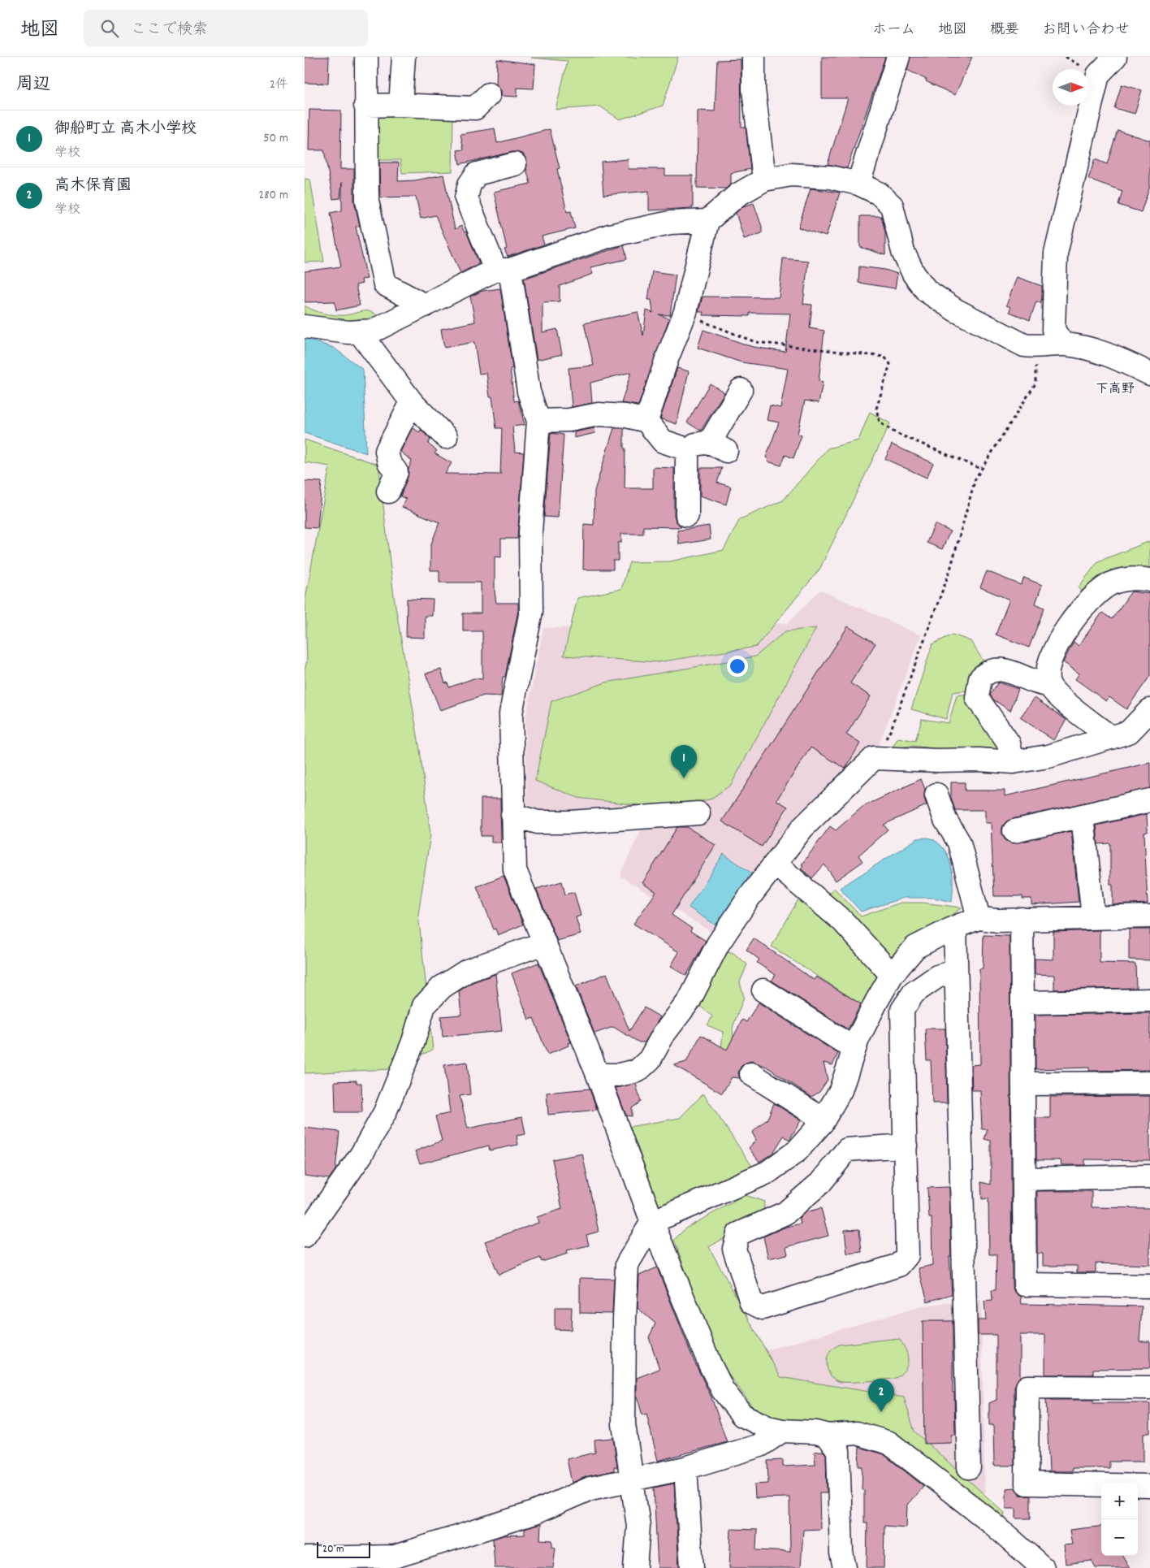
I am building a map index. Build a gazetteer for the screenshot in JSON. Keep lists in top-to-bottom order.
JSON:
{
  "districts": ["下高野"],
  "scale_bar": "20 m",
  "north": "right",
  "page": {
    "header": "地図",
    "search": "ここで検索",
    "nav": [
      "ホーム",
      "地図",
      "概要",
      "お問い合わせ"
    ],
    "heading": ["周辺", "2件"],
    "list": [
      {
        "mark": "1",
        "name": "御船町立 高木小学校",
        "note": "学校",
        "value": "50 m"
      },
      {
        "mark": "2",
        "name": "高木保育園",
        "note": "学校",
        "value": "280 m"
      }
    ],
    "pins": ["1", "2"],
    "map_buttons": ["+", "−"],
    "scale": "20 m"
  }
}
